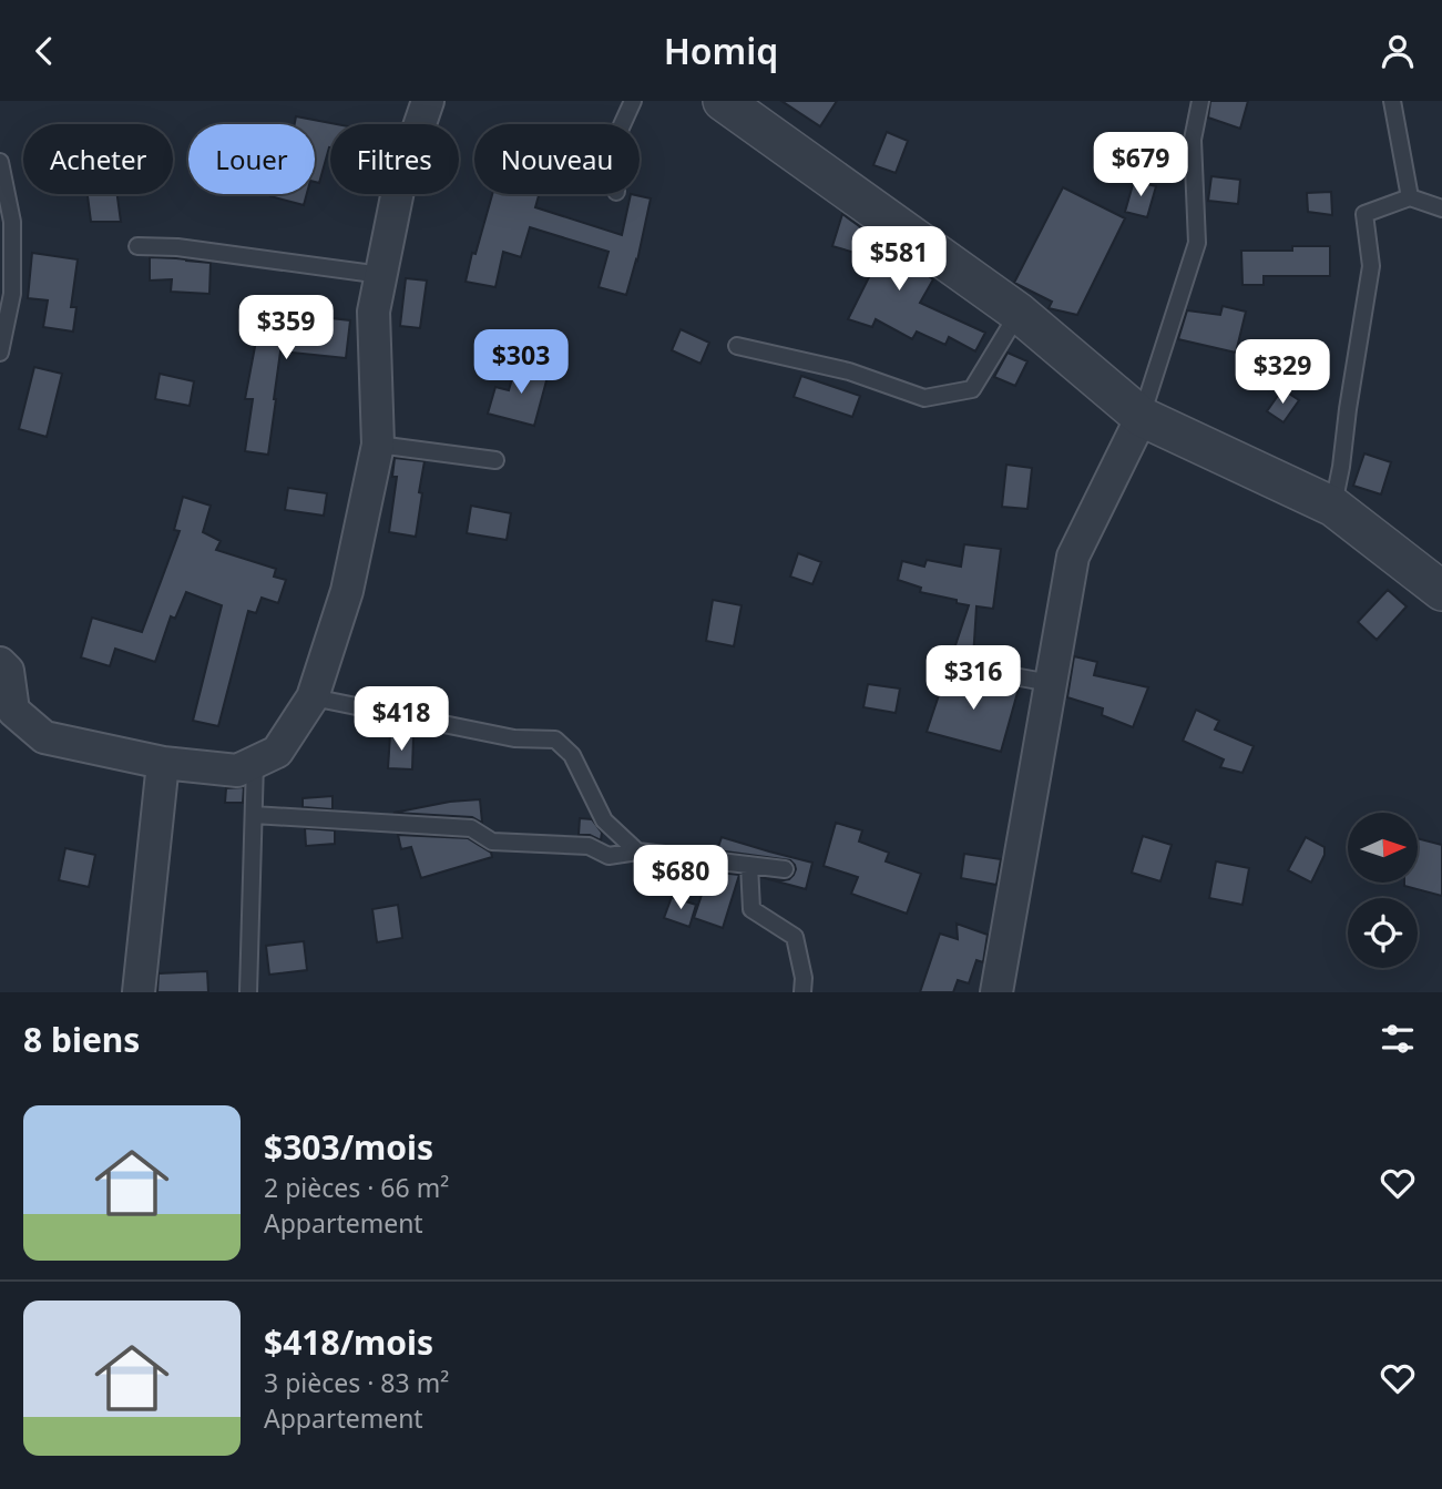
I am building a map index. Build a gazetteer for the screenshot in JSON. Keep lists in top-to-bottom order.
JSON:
{
  "north": "right",
  "page": {
    "header": "Homiq",
    "chip": [
      "Acheter",
      "Louer",
      "Filtres",
      "Nouveau"
    ],
    "price": [
      "$679",
      "$581",
      "$359",
      "$303",
      "$329",
      "$316",
      "$418",
      "$680"
    ],
    "heading": "8 biens",
    "list": [
      {
        "name": "$303/mois",
        "note": "2 pièces · 66 m² · Appartement"
      },
      {
        "name": "$418/mois",
        "note": "3 pièces · 83 m² · Appartement"
      }
    ]
  }
}
